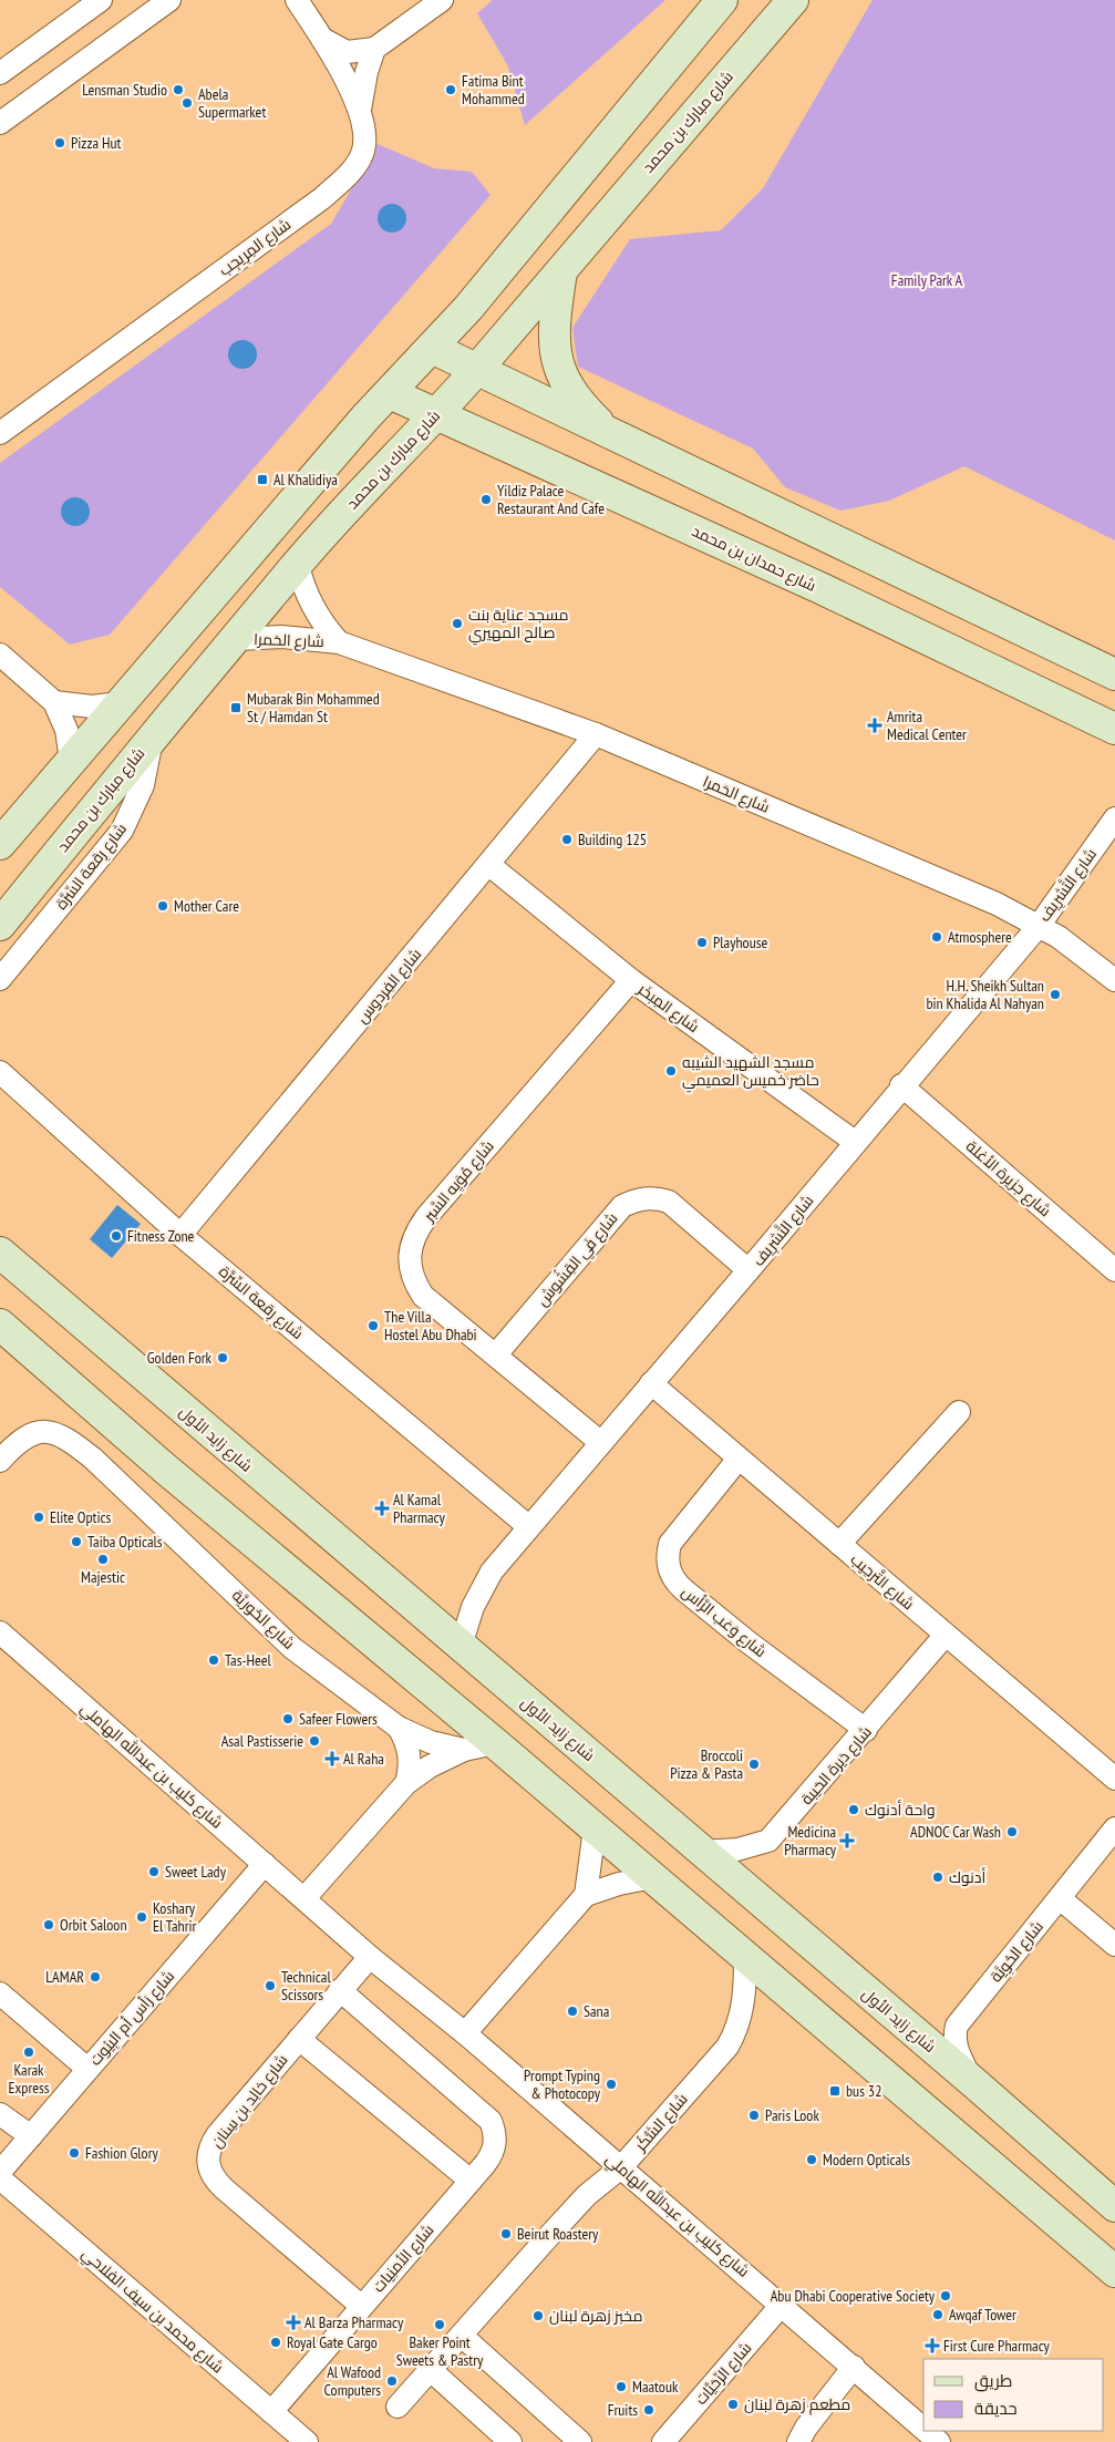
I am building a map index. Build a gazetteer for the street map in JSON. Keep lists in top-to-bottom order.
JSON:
{
  "streets": {
    "main road": ["شارع مبارك بن محمد", "شارع حمدان بن محمد", "شارع زايد الأول"],
    "street": [
      "شارع المِرِيجِب",
      "شارع الحَمرا",
      "شارع رِقعة السِّرَّة",
      "شارع التَّشرِيف",
      "شارع الفِردوس",
      "شارع المِبخَر",
      "شارع جزيرة الأغلة",
      "شارع مُوَيِه السَّبر",
      "شارع فَي القِشُوش",
      "شارع التَّرحِيب",
      "شارع الحُوريَّة",
      "شارع وَعَب الرَّأس",
      "شارع كليب بن عبدالله الهاملي",
      "شارع دَيرة الحَيبة",
      "شارع الحُوِيَّة",
      "شارع رَأس أم البِيُوت",
      "شارع خالِد بن سِنان",
      "شارع الشُّكُر",
      "شارع الأمنِيات",
      "شارع محمد بن سيف الفلاحي",
      "شارع الرِّحَيَّات"
    ]
  },
  "crossings": [
    ["شارع مبارك بن محمد", "شارع حمدان بن محمد"],
    ["شارع مبارك بن محمد", "شارع الحَمرا"],
    ["شارع مبارك بن محمد", "شارع رِقعة السِّرَّة"],
    ["شارع الحَمرا", "شارع التَّشرِيف"],
    ["شارع الحَمرا", "شارع الفِردوس"],
    ["شارع رِقعة السِّرَّة", "شارع التَّشرِيف"],
    ["شارع رِقعة السِّرَّة", "شارع الفِردوس"],
    ["شارع التَّشرِيف", "شارع المِبخَر"],
    ["شارع التَّشرِيف", "شارع جزيرة الأغلة"],
    ["شارع التَّشرِيف", "شارع مُوَيِه السَّبر"],
    ["شارع التَّشرِيف", "شارع فَي القِشُوش"],
    ["شارع التَّشرِيف", "شارع زايد الأول"],
    ["شارع التَّشرِيف", "شارع التَّرحِيب"],
    ["شارع الفِردوس", "شارع المِبخَر"],
    ["شارع المِبخَر", "شارع مُوَيِه السَّبر"],
    ["شارع مُوَيِه السَّبر", "شارع فَي القِشُوش"],
    ["شارع زايد الأول", "شارع دَيرة الحَيبة"],
    ["شارع زايد الأول", "شارع الحُوِيَّة"],
    ["شارع التَّرحِيب", "شارع وَعَب الرَّأس"],
    ["شارع التَّرحِيب", "شارع دَيرة الحَيبة"],
    ["شارع وَعَب الرَّأس", "شارع دَيرة الحَيبة"],
    ["شارع كليب بن عبدالله الهاملي", "شارع رَأس أم البِيُوت"],
    ["شارع كليب بن عبدالله الهاملي", "شارع خالِد بن سِنان"],
    ["شارع كليب بن عبدالله الهاملي", "شارع الشُّكُر"],
    ["شارع كليب بن عبدالله الهاملي", "شارع الرِّحَيَّات"],
    ["شارع خالِد بن سِنان", "شارع الأمنِيات"],
    ["شارع الأمنِيات", "شارع محمد بن سيف الفلاحي"]
  ],
  "parks": ["Family Park A"],
  "places": {
    "other": [
      "Lensman Studio",
      "Fatima Bint Mohammed",
      "Abela Supermarket",
      "Pizza Hut",
      "Yildiz Palace Restaurant And Cafe",
      "مسجد عناية بنت صالح المهيري",
      "Building 125",
      "Mother Care",
      "Atmosphere",
      "Playhouse",
      "H.H. Sheikh Sultan bin Khalida Al Nahyan",
      "مسجد الشهيد الشيبه حاضر خميس العميمي",
      "Fitness Zone",
      "The Villa Hostel Abu Dhabi",
      "Golden Fork",
      "Elite Optics",
      "Taiba Opticals",
      "Majestic",
      "Tas-Heel",
      "Safeer Flowers",
      "Asal Pastisserie",
      "Broccoli Pizza & Pasta",
      "واحة أدنوك",
      "ADNOC Car Wash",
      "Sweet Lady",
      "أدنوك",
      "Koshary El Tahrir",
      "Orbit Saloon",
      "LAMAR",
      "Technical Scissors",
      "Sana",
      "Karak Express",
      "Prompt Typing & Photocopy",
      "Paris Look",
      "Fashion Glory",
      "Modern Opticals",
      "Beirut Roastery",
      "Abu Dhabi Cooperative Society",
      "Awqaf Tower",
      "مخبز زهرة لبنان",
      "Baker Point Sweets & Pastry",
      "Royal Gate Cargo",
      "Al Wafood Computers",
      "Maatouk",
      "مطعم زهرة لبنان",
      "Fruits"
    ],
    "transit": ["Al Khalidiya", "Mubarak Bin Mohammed St / Hamdan St", "bus 32"],
    "health": [
      "Amrita Medical Center",
      "Al Kamal Pharmacy",
      "Al Raha",
      "Medicina Pharmacy",
      "Al Barza Pharmacy",
      "First Cure Pharmacy"
    ]
  },
  "legend": ["طريق", "حديقة"]
}
